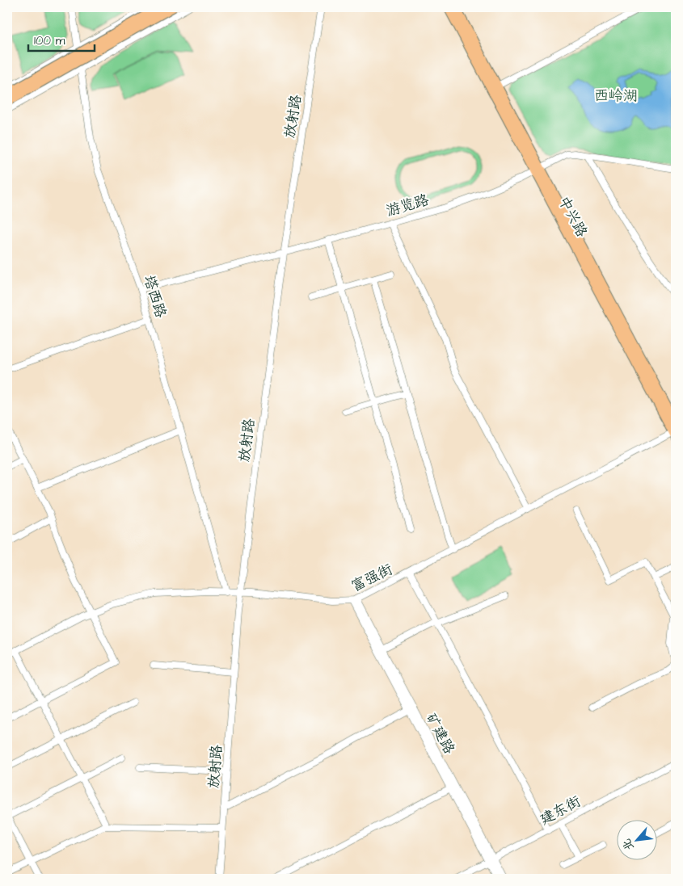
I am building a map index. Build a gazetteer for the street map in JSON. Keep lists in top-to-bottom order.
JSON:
{
  "streets": {
    "main road": ["中兴路"],
    "street": [
      "放射路",
      "游览路",
      "塔西路",
      "富强街",
      "矿建路",
      "建东街"
    ]
  },
  "crossings": [
    ["放射路", "游览路"],
    ["放射路", "富强街"],
    ["游览路", "中兴路"],
    ["游览路", "塔西路"],
    ["中兴路", "富强街"],
    ["塔西路", "富强街"],
    ["富强街", "矿建路"],
    ["矿建路", "建东街"]
  ],
  "parks": ["西岭湖"],
  "scale_bar": "100 m",
  "north": "bottom left"
}
